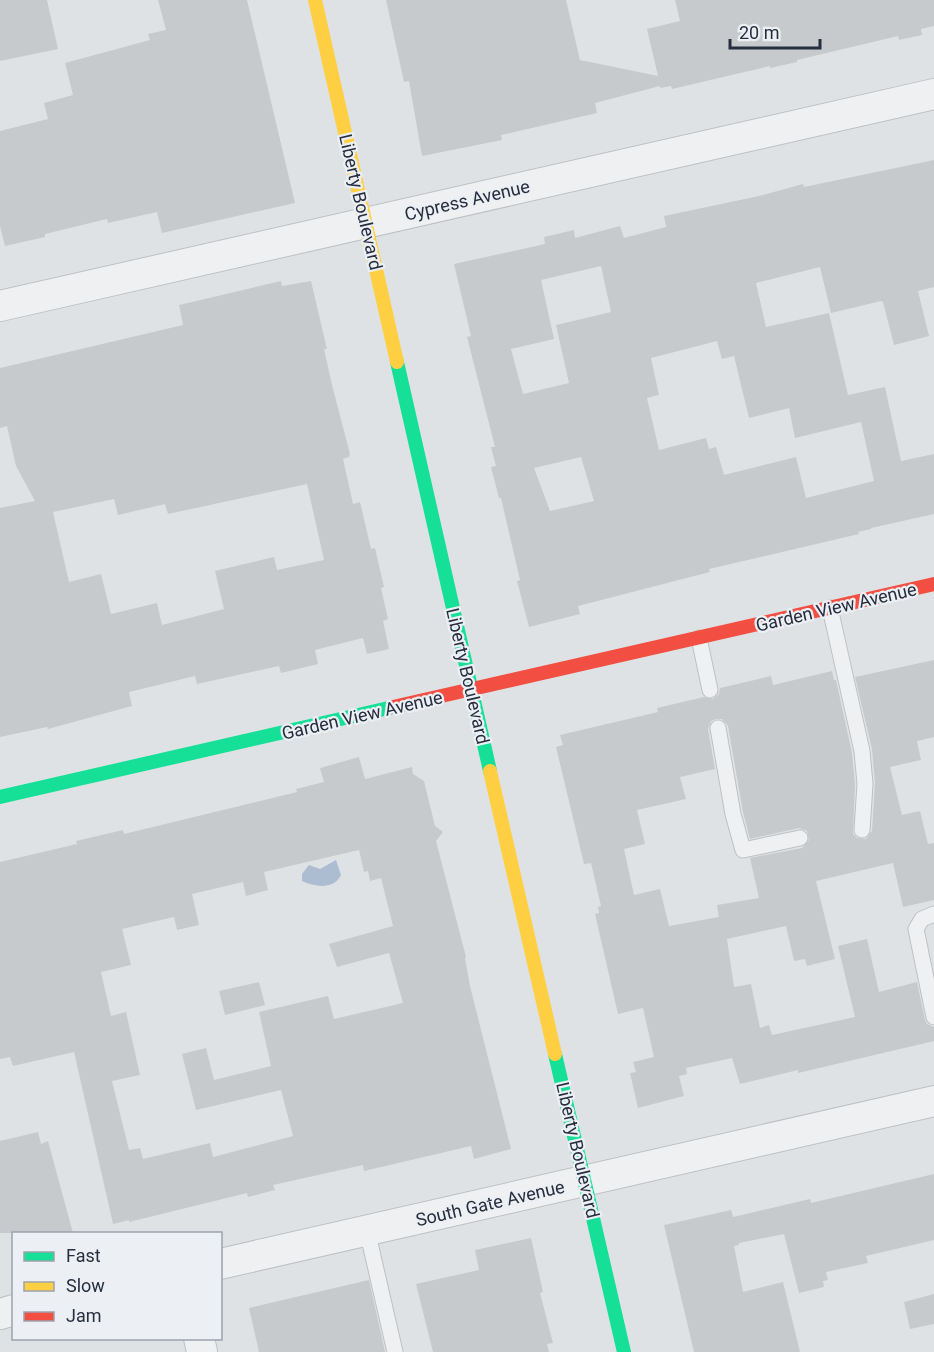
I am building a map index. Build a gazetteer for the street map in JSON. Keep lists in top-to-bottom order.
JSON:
{
  "streets": {
    "street": [
      "Cypress Avenue",
      "Liberty Boulevard",
      "Garden View Avenue",
      "South Gate Avenue"
    ]
  },
  "crossings": [
    ["Cypress Avenue", "Liberty Boulevard"],
    ["Liberty Boulevard", "Garden View Avenue"],
    ["Liberty Boulevard", "South Gate Avenue"]
  ],
  "legend": ["Fast", "Slow", "Jam"],
  "scale_bar": "20 m"
}
